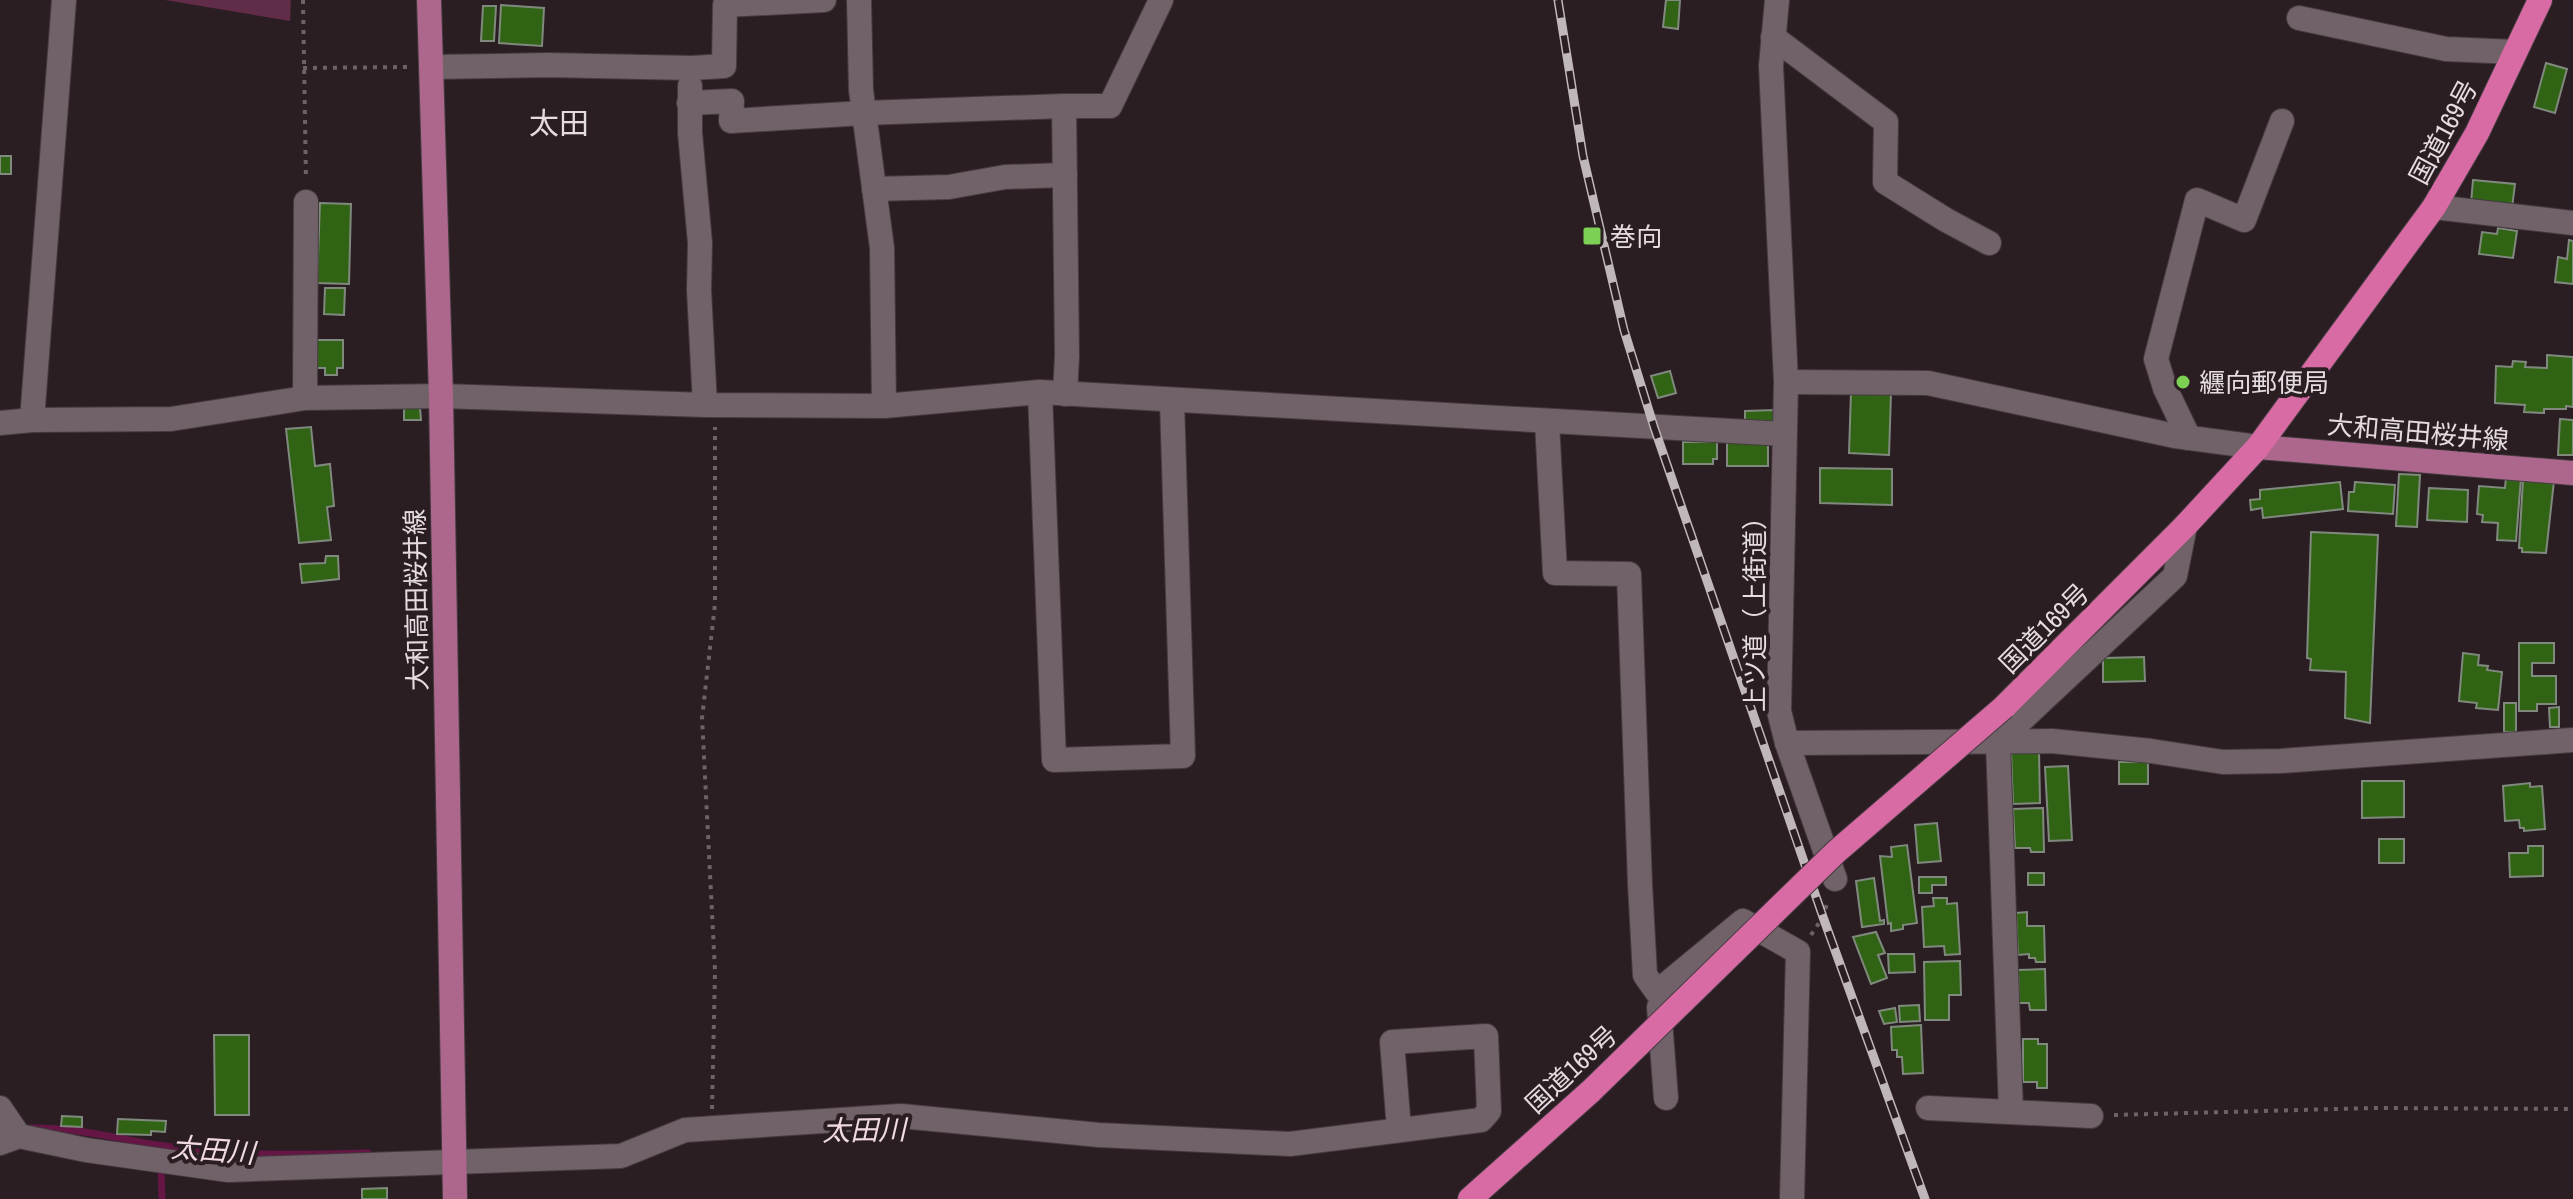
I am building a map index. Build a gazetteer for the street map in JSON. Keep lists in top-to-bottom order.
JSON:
{
  "streets": {
    "highway": ["国道169号"],
    "main road": ["大和高田桜井線"],
    "street": ["上ツ道（上街道）"]
  },
  "crossings": [
    ["国道169号", "大和高田桜井線"]
  ],
  "districts": ["太田"],
  "water": ["太田川"],
  "places": {
    "transit": ["巻向"],
    "other": ["纒向郵便局"]
  }
}
